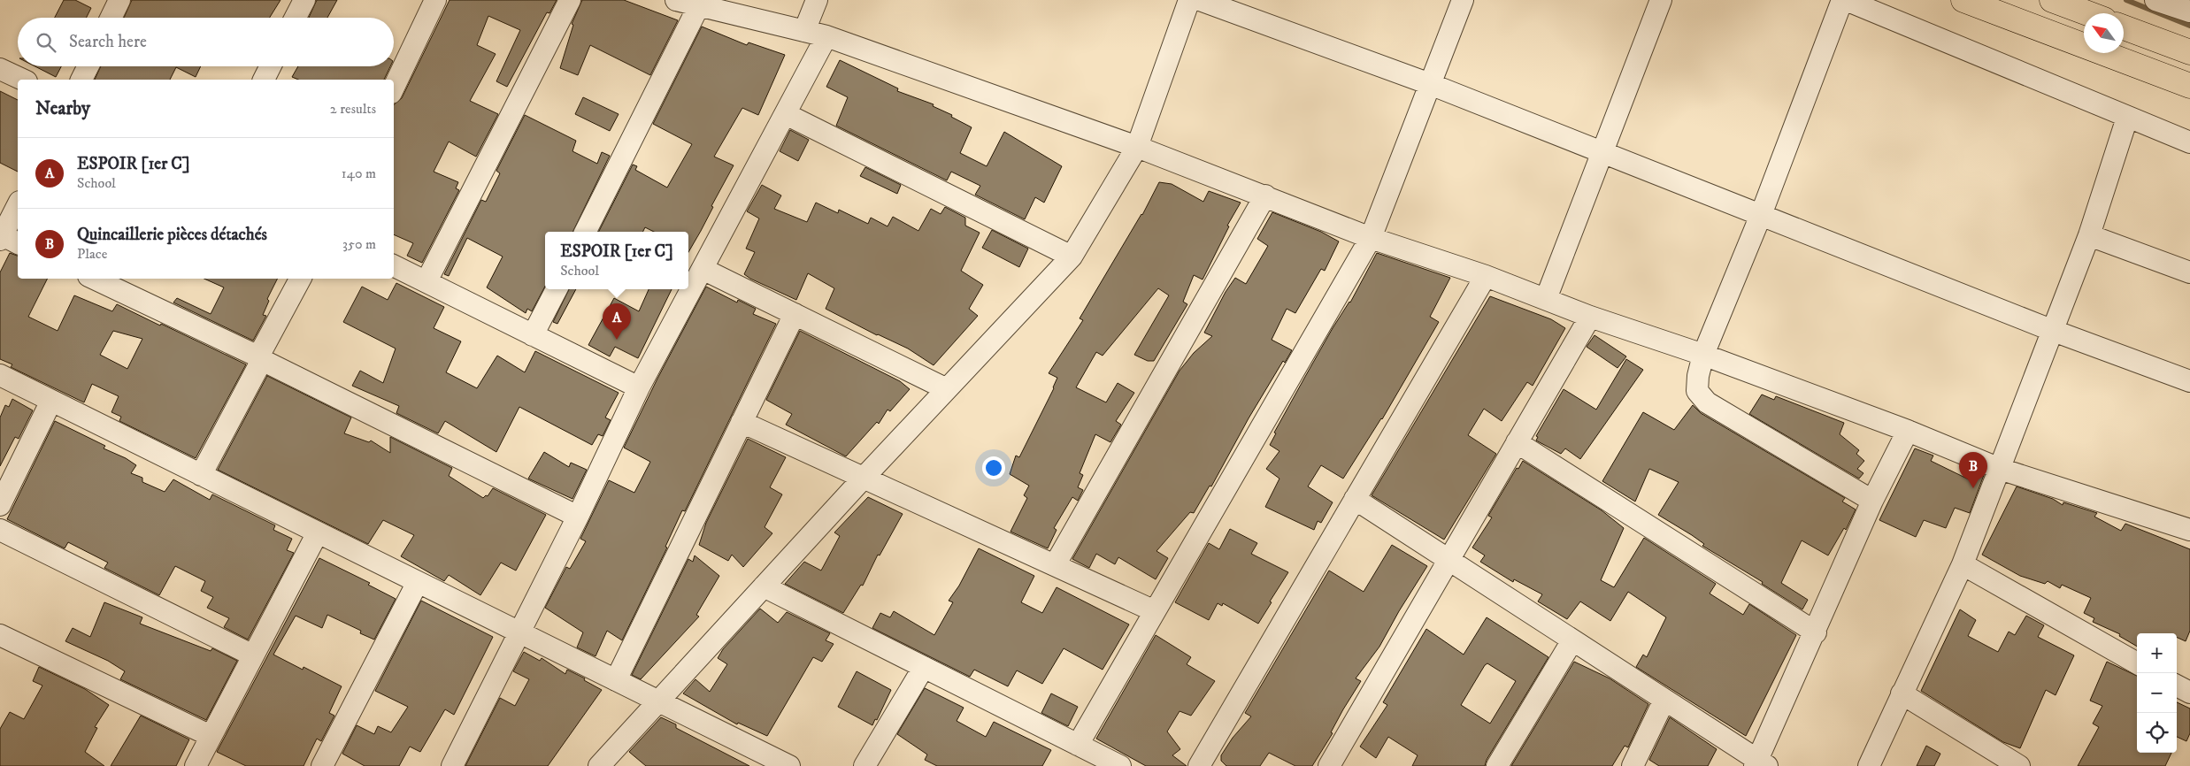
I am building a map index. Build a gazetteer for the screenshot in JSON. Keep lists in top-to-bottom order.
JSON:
{
  "north": "top left",
  "page": {
    "search": "Search here",
    "heading": ["Nearby", "2 results"],
    "list": [
      {
        "mark": "A",
        "name": "ESPOIR [1er C]",
        "note": "School",
        "value": "140 m"
      },
      {
        "mark": "B",
        "name": "Quincaillerie pièces détachés",
        "note": "Place",
        "value": "350 m"
      }
    ],
    "popup": ["ESPOIR [1er C]", "School"],
    "pins": ["A", "B"],
    "map_buttons": ["+", "−"]
  }
}
